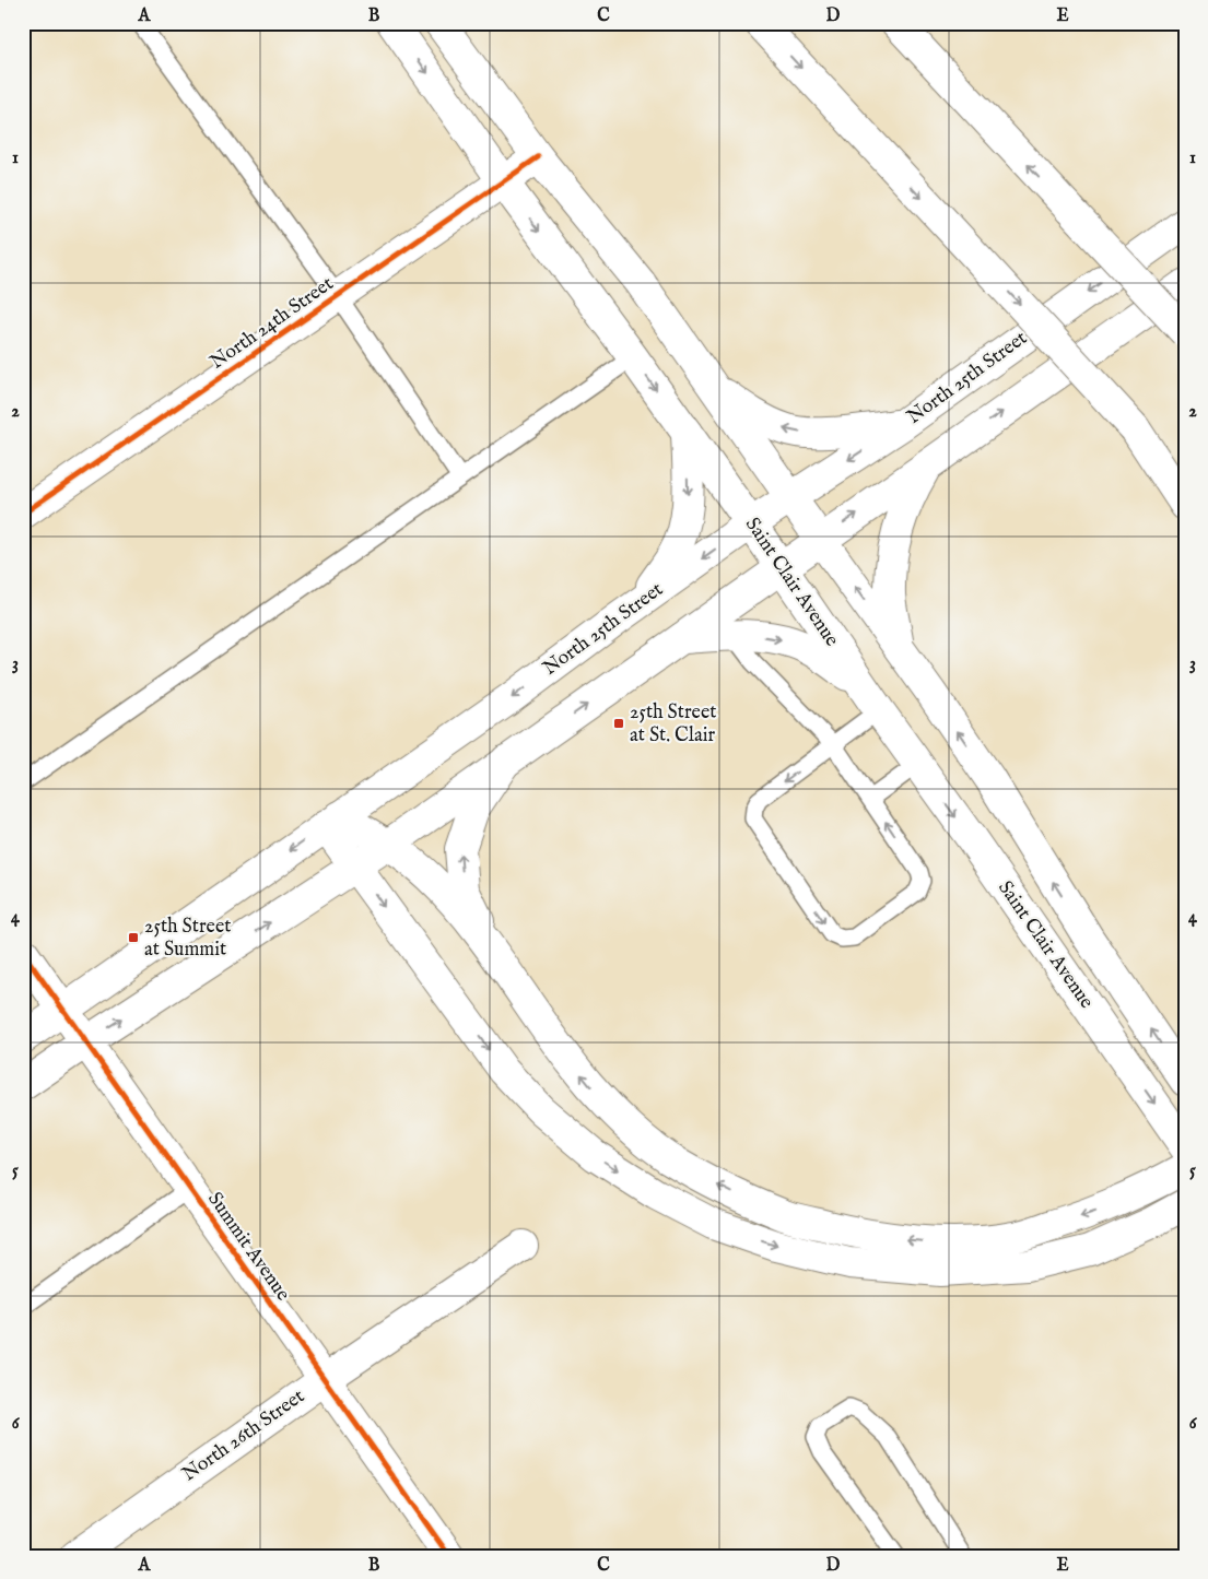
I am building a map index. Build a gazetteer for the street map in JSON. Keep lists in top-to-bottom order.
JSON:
{
  "streets": {
    "main road": [
      "North 24th Street",
      "North 25th Street",
      "Saint Clair Avenue",
      "Summit Avenue",
      "North 26th Street"
    ]
  },
  "crossings": [
    ["North 24th Street", "Saint Clair Avenue"],
    ["North 25th Street", "Saint Clair Avenue"],
    ["North 25th Street", "Summit Avenue"],
    ["Summit Avenue", "North 26th Street"]
  ],
  "places": {
    "transit": ["25th Street at St. Clair", "25th Street at Summit"]
  },
  "grid": {
    "columns": [
      "A",
      "B",
      "C",
      "D",
      "E"
    ],
    "rows": [
      "1",
      "2",
      "3",
      "4",
      "5",
      "6"
    ]
  }
}
